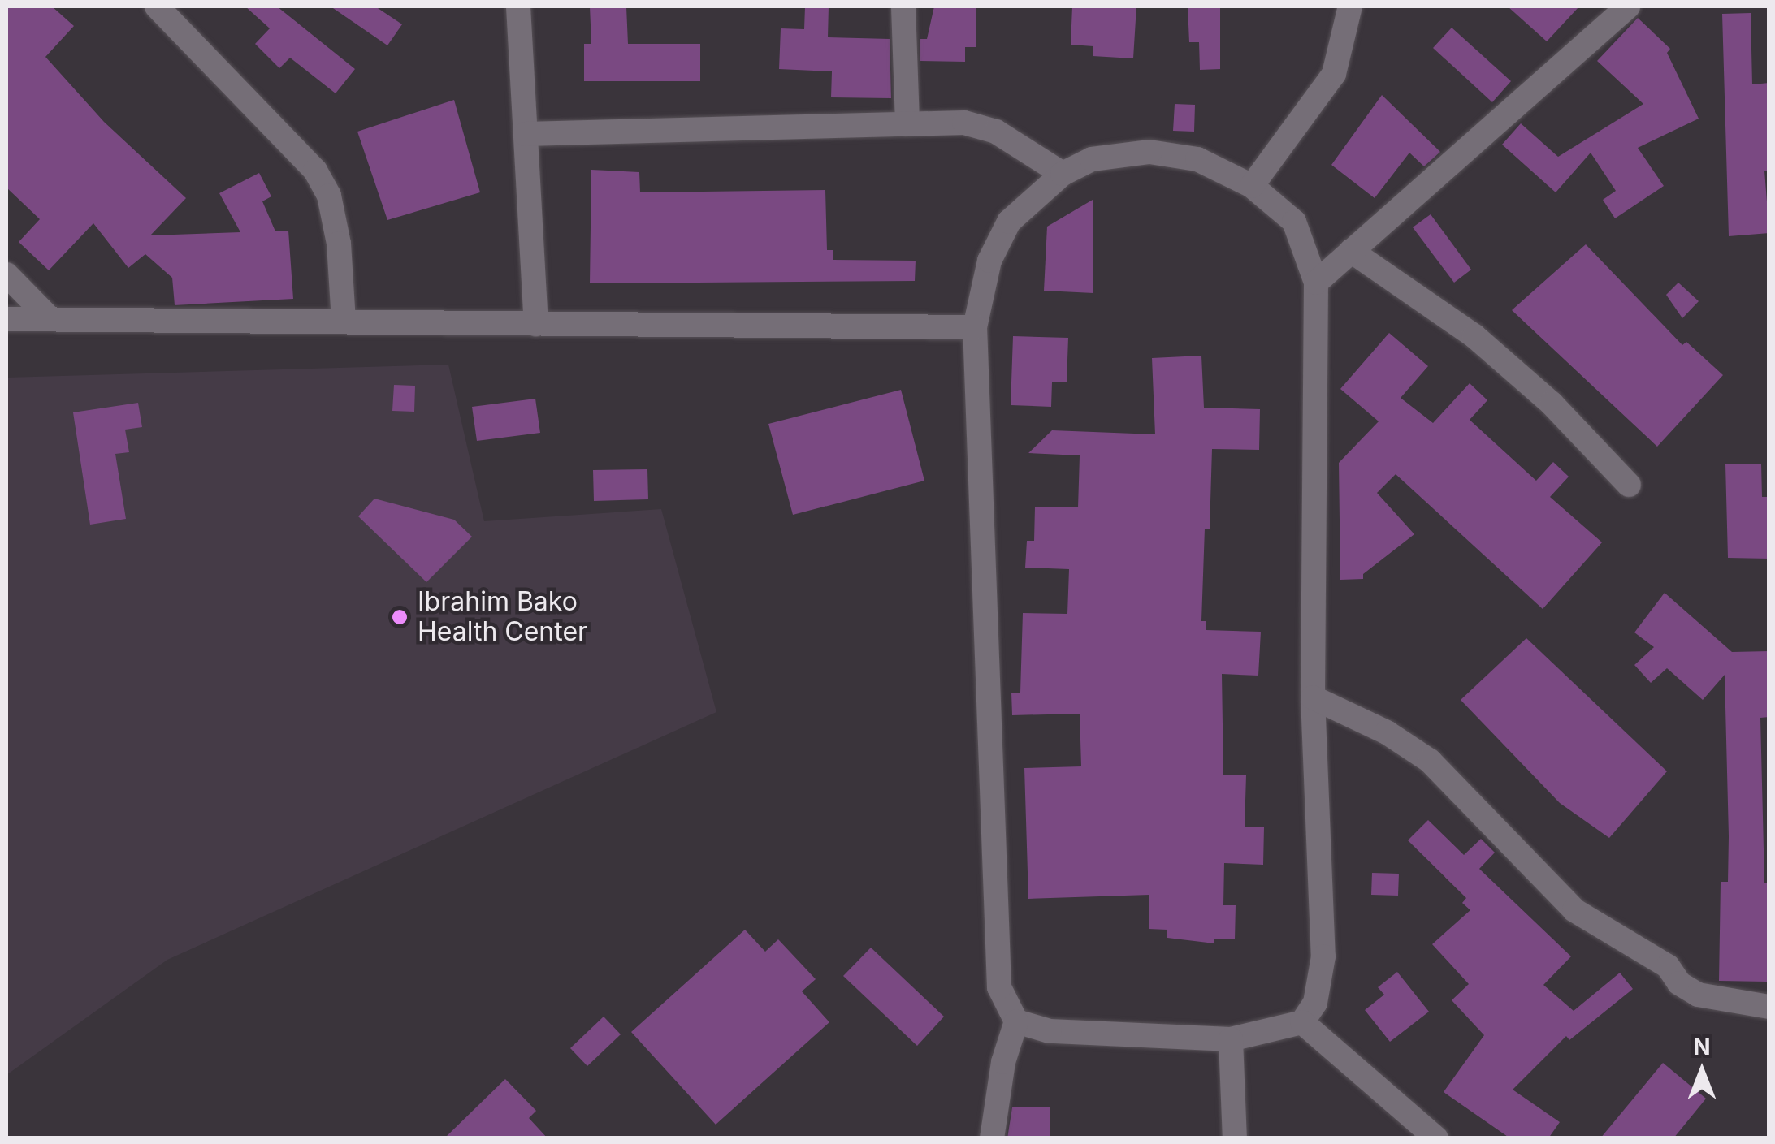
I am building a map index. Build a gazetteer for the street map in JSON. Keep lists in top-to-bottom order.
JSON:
{
  "places": ["Ibrahim Bako Health Center"],
  "north": "top"
}
